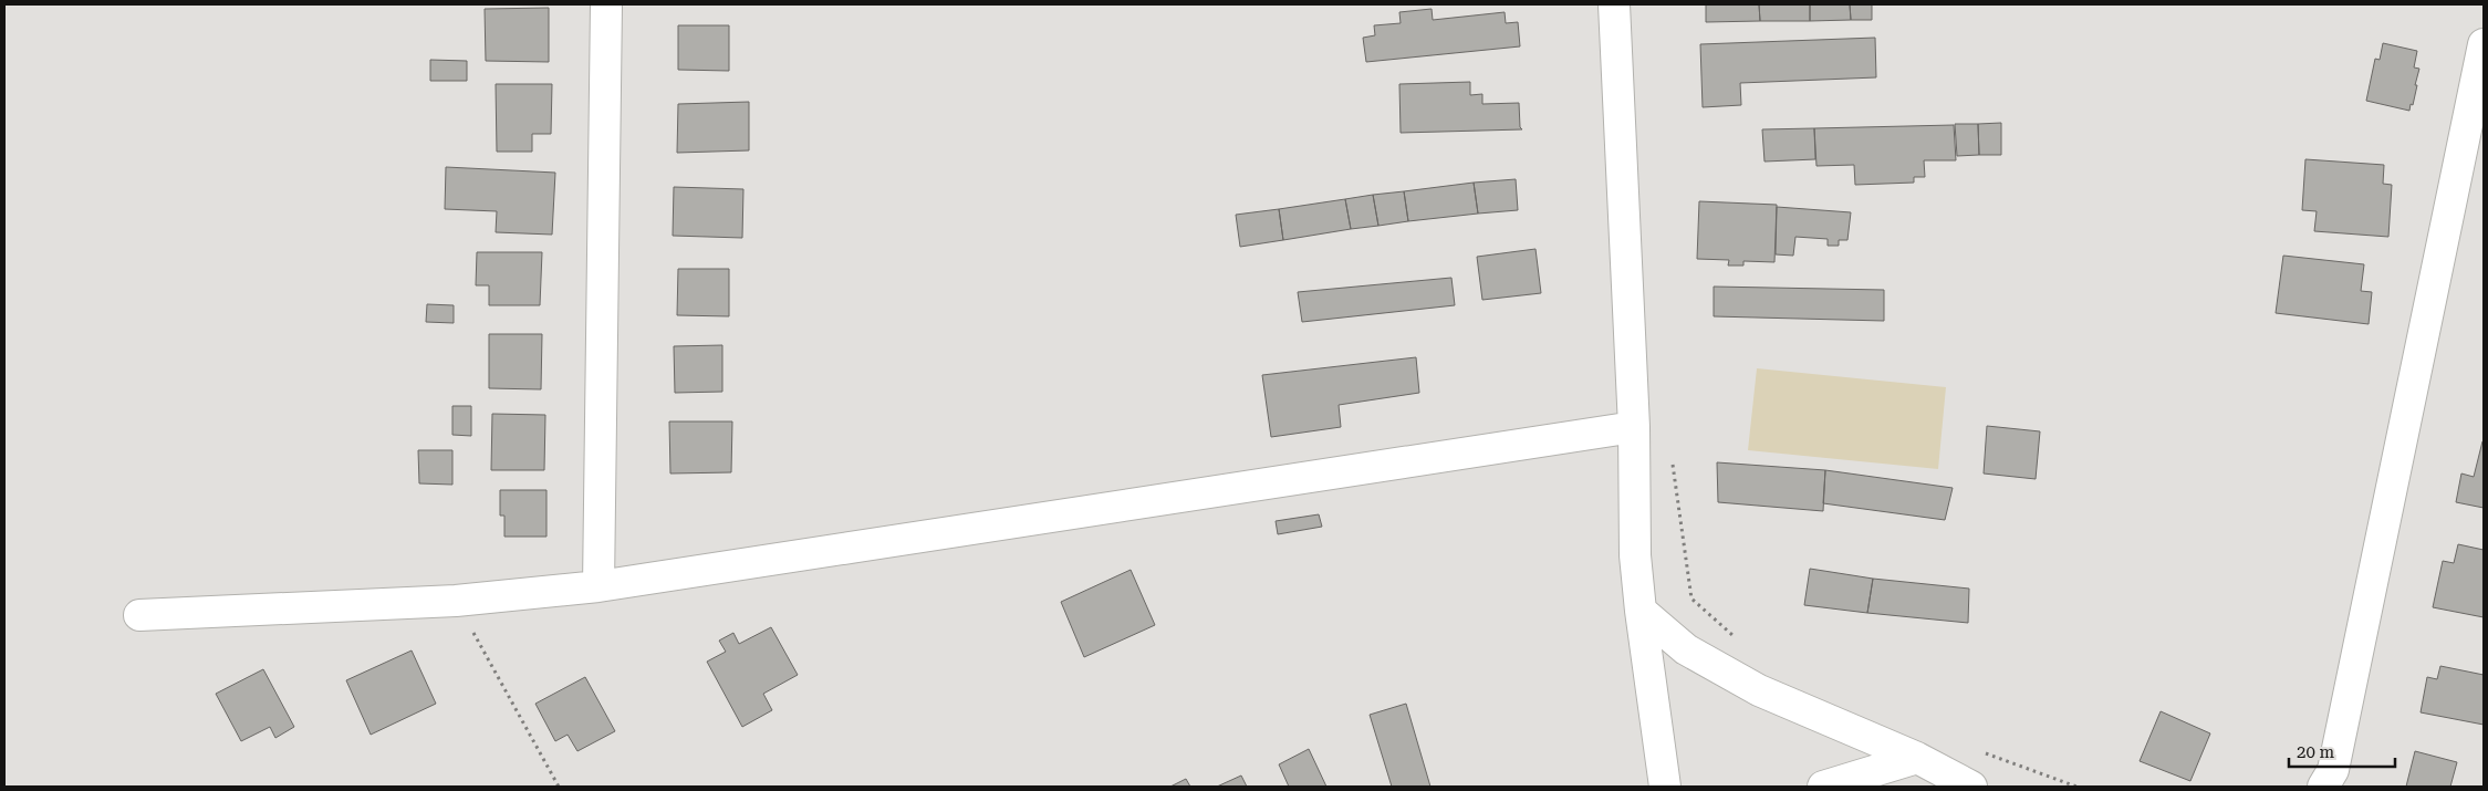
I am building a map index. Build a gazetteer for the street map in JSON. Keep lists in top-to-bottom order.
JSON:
{
  "scale_bar": "20 m"
}
